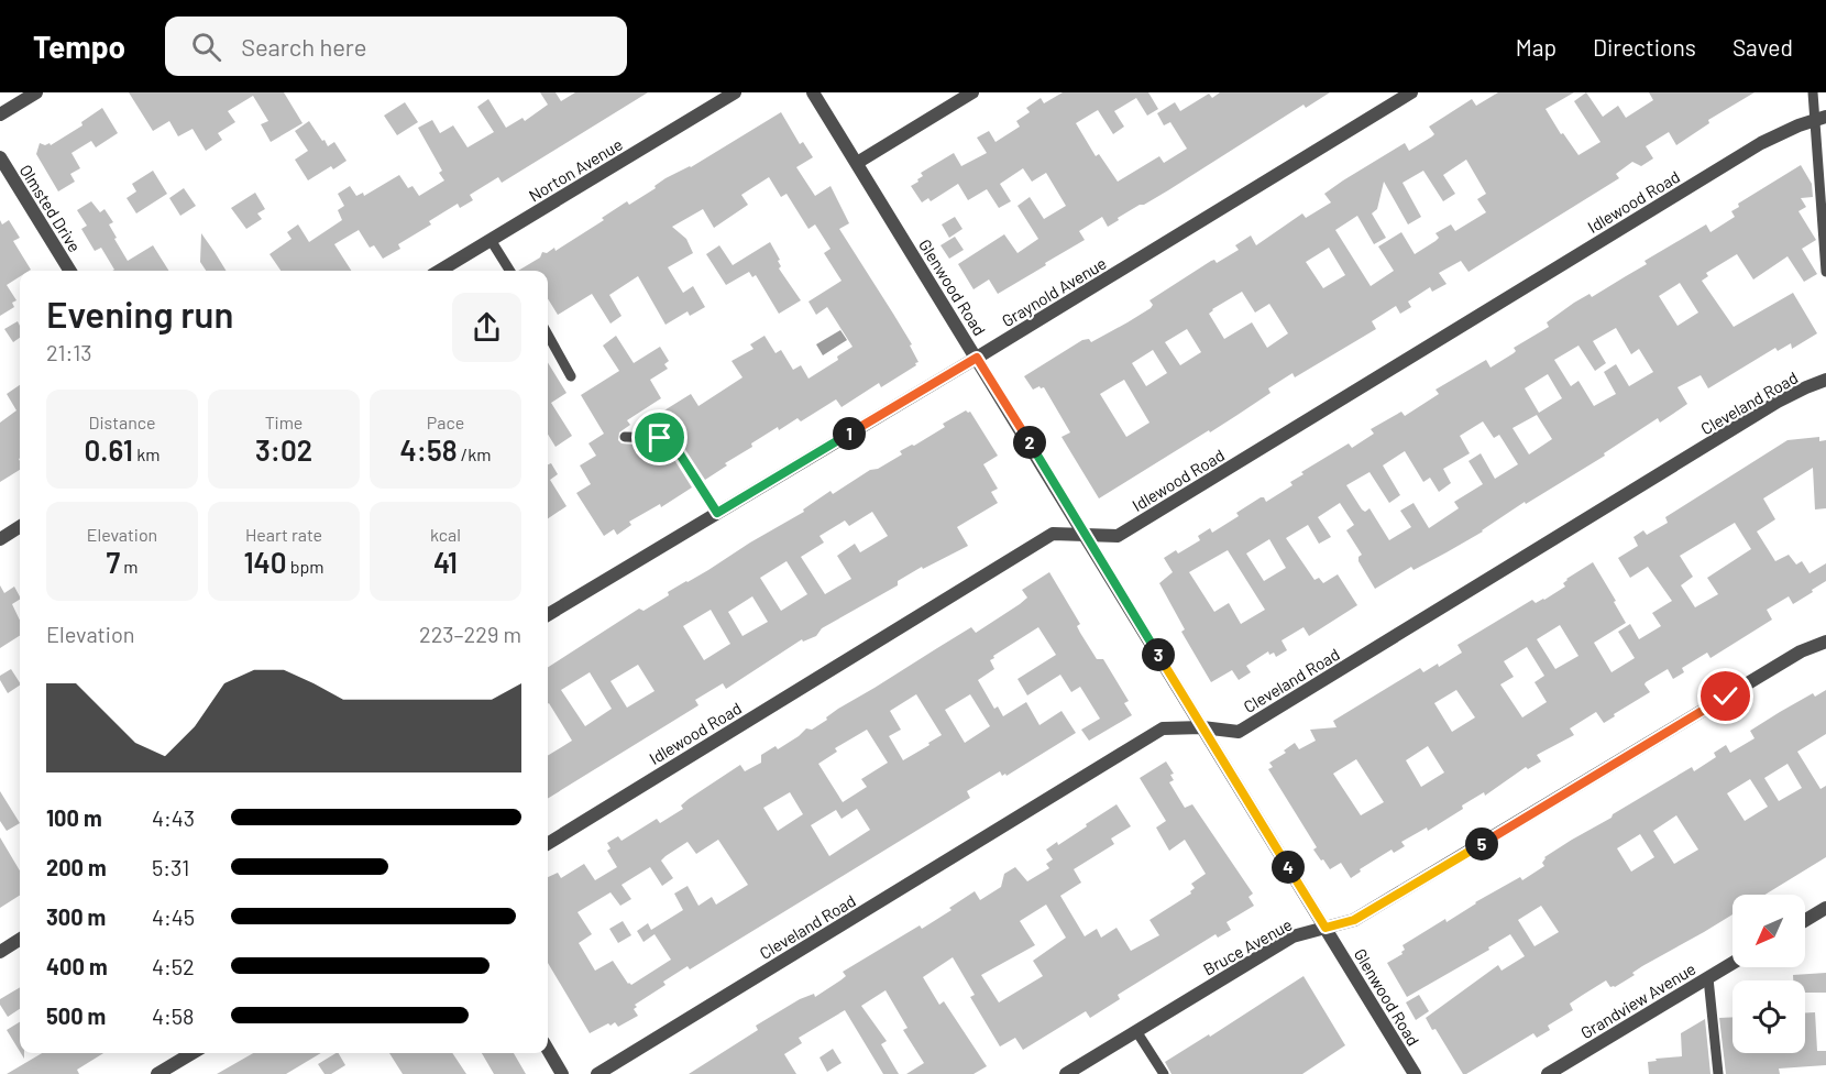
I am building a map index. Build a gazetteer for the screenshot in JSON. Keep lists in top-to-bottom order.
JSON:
{
  "streets": {
    "street": [
      "Norton Avenue",
      "Idlewood Road",
      "Olmsted Drive",
      "Glenwood Road",
      "Graynold Avenue",
      "Cleveland Road",
      "Bruce Avenue",
      "Grandview Avenue"
    ]
  },
  "crossings": [
    ["Idlewood Road", "Glenwood Road"],
    ["Glenwood Road", "Graynold Avenue"],
    ["Glenwood Road", "Cleveland Road"],
    ["Glenwood Road", "Bruce Avenue"]
  ],
  "north": "bottom left",
  "page": {
    "header": "Tempo",
    "search": "Search here",
    "nav": ["Map", "Directions", "Saved"],
    "heading": ["Evening run", "21:13"],
    "stats": [
      ["Distance", "0.61 km"],
      ["Time", "3:02"],
      ["Pace", "4:58 /km"],
      ["Elevation", "7 m"],
      ["Heart rate", "140 bpm"],
      ["kcal", "41"]
    ],
    "pins": [
      "1",
      "2",
      "3",
      "5",
      "4"
    ],
    "chart": ["Elevation", "223–229 m"],
    "list": [
      {
        "name": "100 m",
        "note": "4:43"
      },
      {
        "name": "200 m",
        "note": "5:31"
      },
      {
        "name": "300 m",
        "note": "4:45"
      },
      {
        "name": "400 m",
        "note": "4:52"
      },
      {
        "name": "500 m",
        "note": "4:58"
      }
    ]
  }
}
